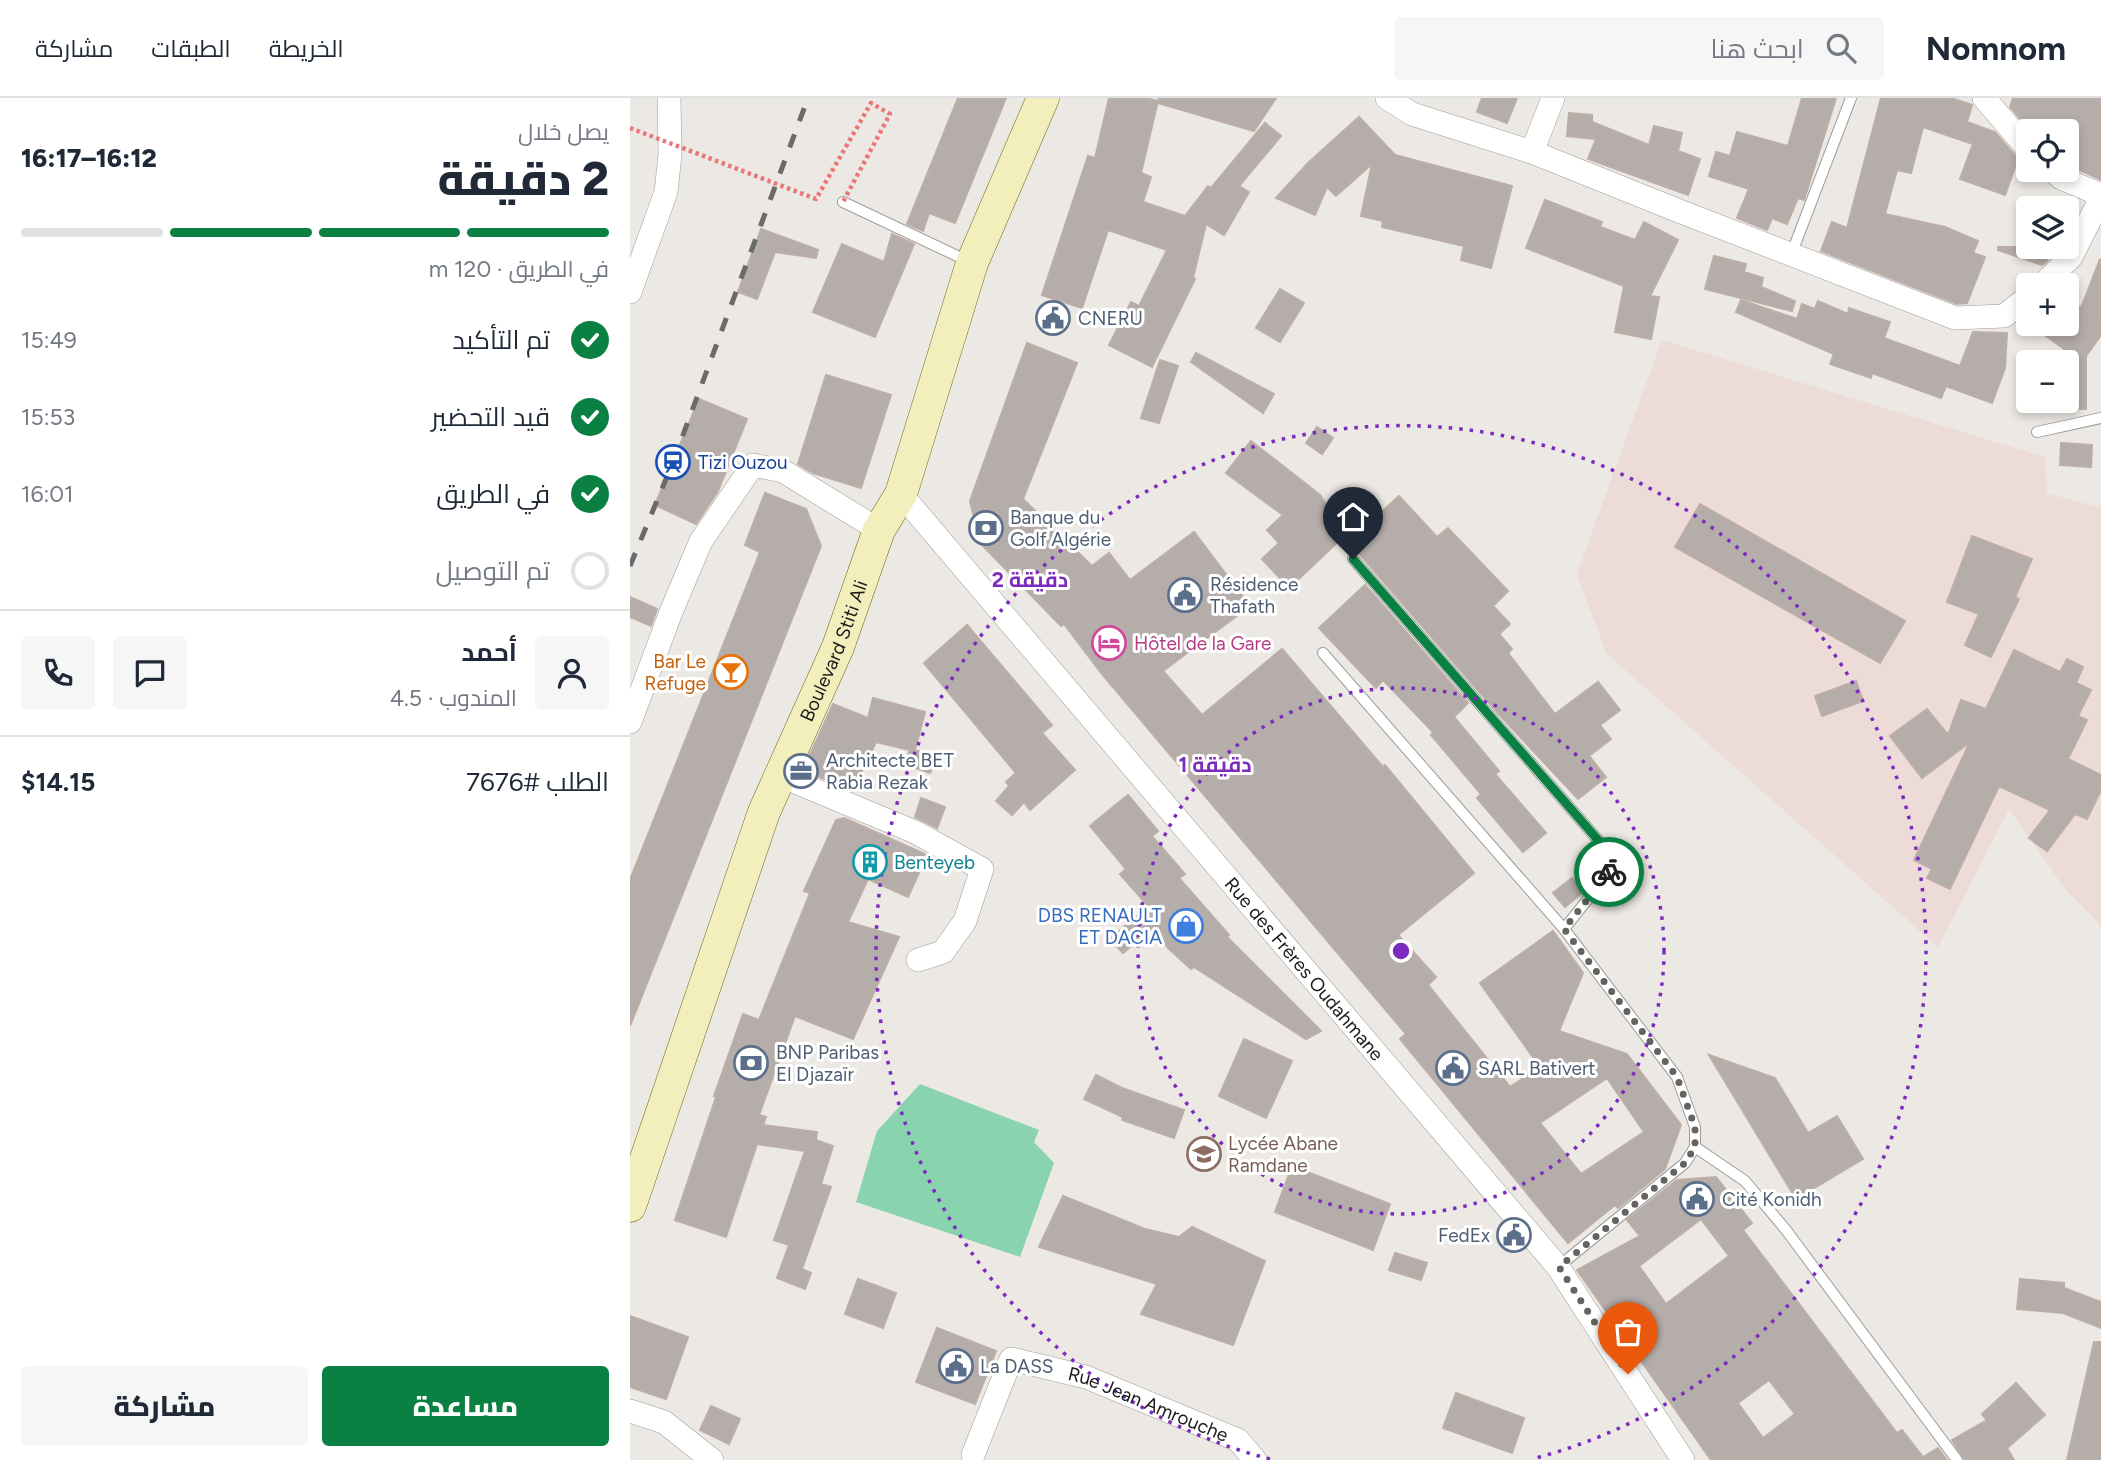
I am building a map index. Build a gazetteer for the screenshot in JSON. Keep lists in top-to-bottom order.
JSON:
{
  "streets": {
    "main road": ["Boulevard Stiti Ali"],
    "street": ["Rue des Frères Oudahmane", "Rue Jean Amrouche"]
  },
  "crossings": [
    ["Boulevard Stiti Ali", "Rue des Frères Oudahmane"]
  ],
  "places": {
    "public building": [
      "CNERU",
      "Résidence Thafath",
      "SARL Bativert",
      "Cité Konidh",
      "FedEx",
      "La DASS"
    ],
    "station": ["Tizi Ouzou"],
    "bank": ["Banque du Golf Algérie", "BNP Paribas El Djazaïr"],
    "hotel": ["Hôtel de la Gare"],
    "bar": ["Bar Le Refuge"],
    "office": ["Architecte BET Rabia Rezak"],
    "building": ["Benteyeb"],
    "shop": ["DBS RENAULT ET DACIA"],
    "school or university": ["Lycée Abane Ramdane"]
  },
  "page": {
    "header": "Nomnom",
    "search": "ابحث هنا",
    "nav": ["الخريطة", "الطبقات", "مشاركة"],
    "heading": ["2 دقيقة", "يصل خلال", "16:12–16:17"],
    "panel": [
      "أحمد",
      "المندوب · 4.5",
      "الطلب #7676",
      "$14.15"
    ],
    "map_buttons": ["+", "−"],
    "bar": "في الطريق · 120 m",
    "list": [
      ["تم التأكيد", "15:49"],
      ["قيد التحضير", "15:53"],
      ["في الطريق", "16:01"],
      "تم التوصيل"
    ],
    "buttons": ["مساعدة", "مشاركة"]
  },
  "rings": ["2 دقيقة", "1 دقيقة"]
}
